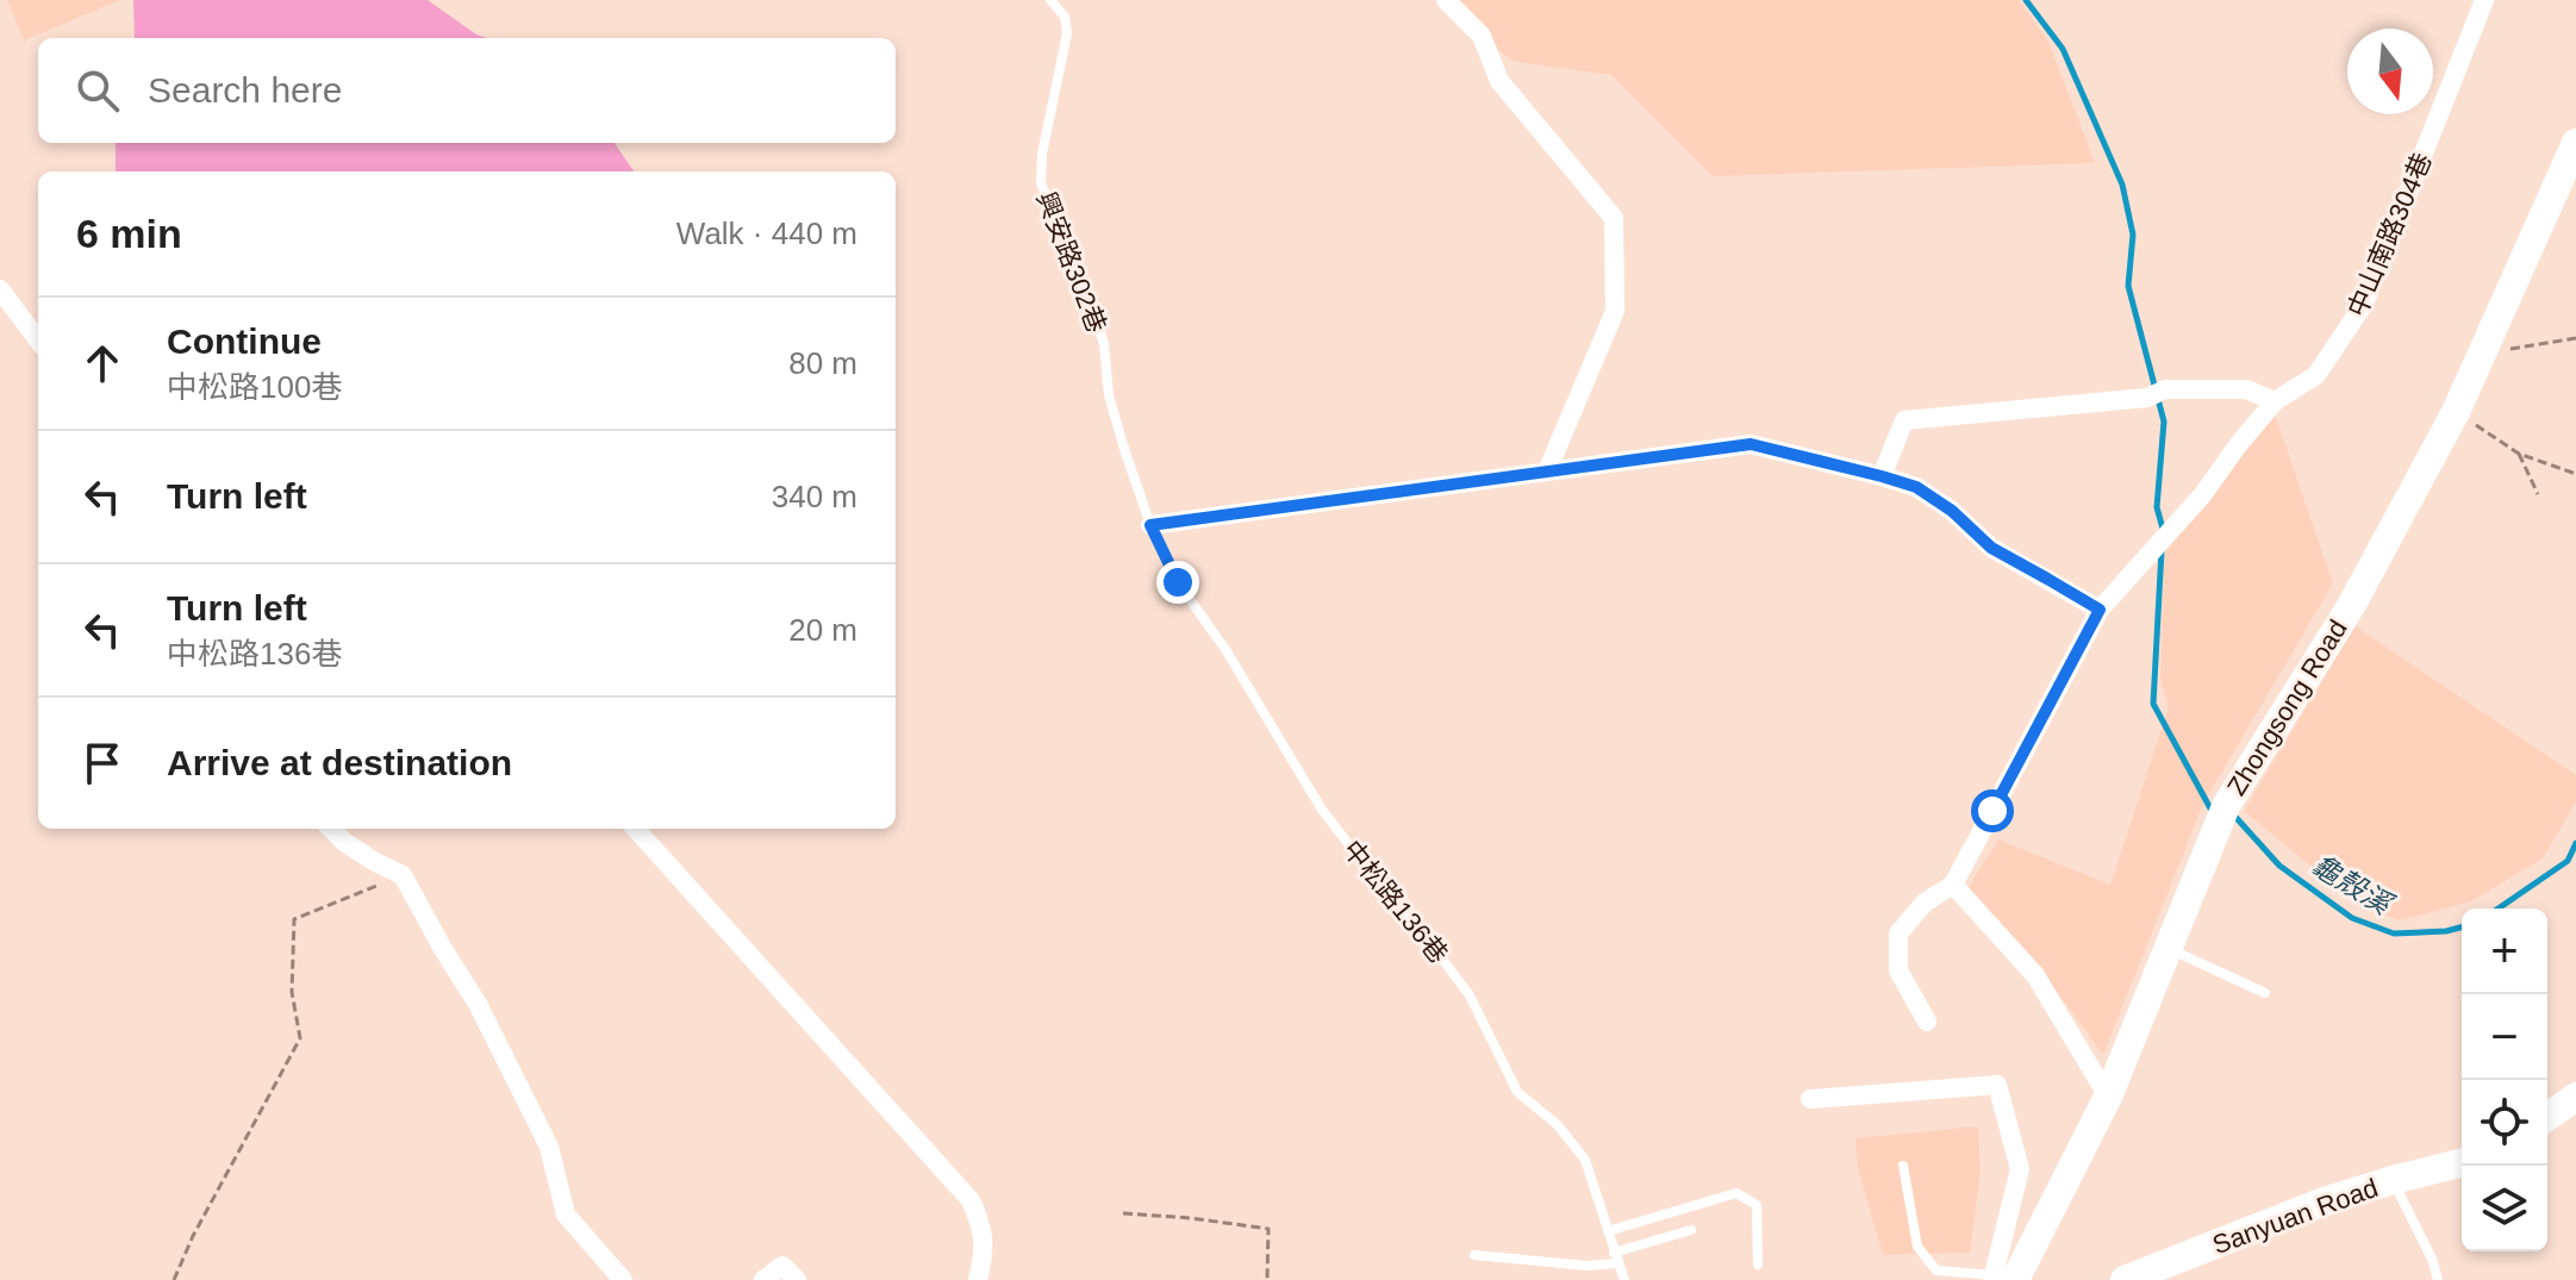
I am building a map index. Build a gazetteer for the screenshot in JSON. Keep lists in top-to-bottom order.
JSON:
{
  "streets": {
    "street": ["中山南路304巷", "Zhongsong Road", "Sanyuan Road"],
    "lane": ["興安路302巷", "中松路136巷"]
  },
  "crossings": [
    ["興安路302巷", "中松路136巷"]
  ],
  "water": ["龜殼溪"],
  "north": "bottom",
  "page": {
    "search": "Search here",
    "heading": ["6 min", "Walk · 440 m"],
    "list": [
      ["Continue", "中松路100巷", "80 m"],
      ["Turn left", "340 m"],
      ["Turn left", "中松路136巷", "20 m"],
      "Arrive at destination"
    ],
    "map_buttons": ["+", "−"]
  }
}
